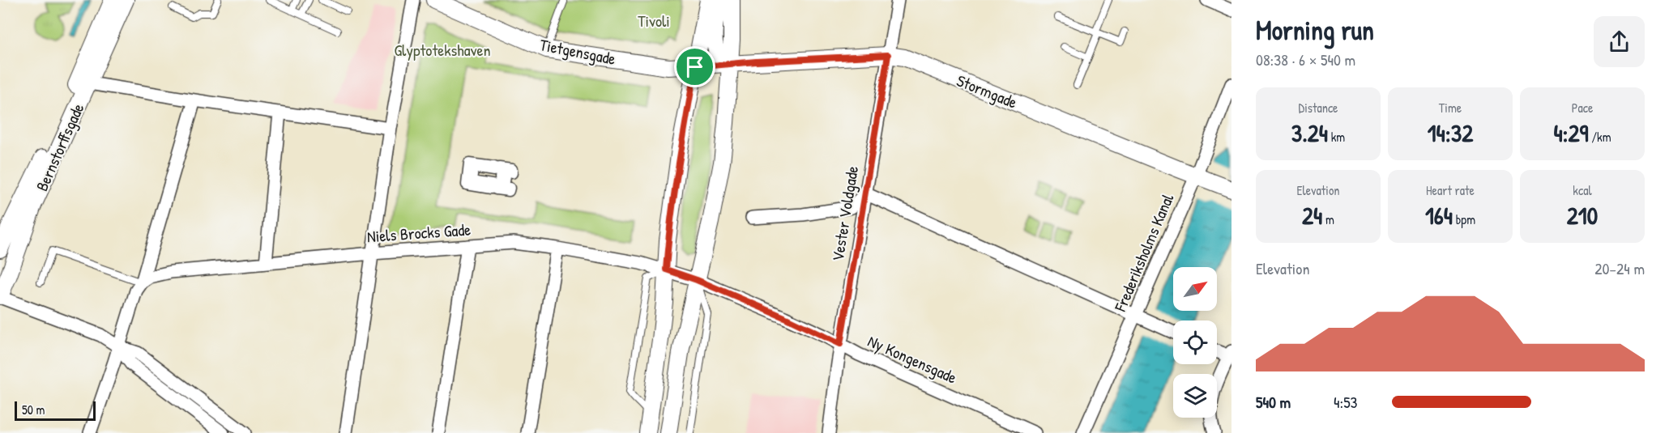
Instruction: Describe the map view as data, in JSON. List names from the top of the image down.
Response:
{
  "streets": {
    "street": [
      "Tietgensgade",
      "Stormgade",
      "Bernstorffsgade",
      "Vester Voldgade",
      "Niels Brocks Gade",
      "Frederiksholms Kanal",
      "Ny Kongensgade"
    ]
  },
  "crossings": [
    ["Tietgensgade", "Stormgade"],
    ["Stormgade", "Vester Voldgade"],
    ["Stormgade", "Frederiksholms Kanal"],
    ["Vester Voldgade", "Ny Kongensgade"],
    ["Niels Brocks Gade", "Ny Kongensgade"]
  ],
  "parks": ["Tivoli", "Glyptotekshaven"],
  "scale_bar": "50 m",
  "north": "top right",
  "page": {
    "heading": ["Morning run", "08:38 · 6 × 540 m"],
    "stats": [
      ["Distance", "3.24 km"],
      ["Time", "14:32"],
      ["Pace", "4:29 /km"],
      ["Elevation", "24 m"],
      ["Heart rate", "164 bpm"],
      ["kcal", "210"]
    ],
    "chart": ["Elevation", "20–24 m"],
    "list": [
      {
        "name": "540 m",
        "note": "4:53"
      }
    ],
    "scale": "50 m"
  }
}
